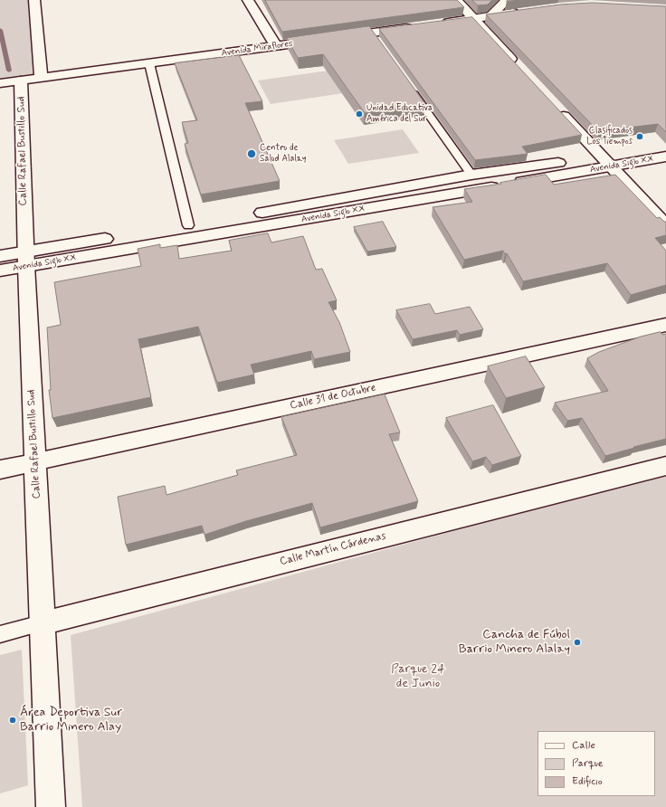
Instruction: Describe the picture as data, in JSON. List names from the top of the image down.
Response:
{
  "streets": {
    "main road": [
      "Avenida Miraflores",
      "Calle Rafael Bustillo Sud",
      "Avenida Siglo XX",
      "Calle 31 de Octubre",
      "Calle Martín Cárdenas"
    ]
  },
  "crossings": [
    ["Avenida Miraflores", "Calle Rafael Bustillo Sud"],
    ["Calle Rafael Bustillo Sud", "Avenida Siglo XX"],
    ["Calle Rafael Bustillo Sud", "Calle 31 de Octubre"],
    ["Calle Rafael Bustillo Sud", "Calle Martín Cárdenas"]
  ],
  "parks": ["Parque 24 de Junio"],
  "places": [
    "Unidad Educativa América del Sur",
    "Clasificados Los Tiempos",
    "Centro de Salud Alalay",
    "Cancha de Fúbol Barrio Minero Alalay",
    "Área Deportiva Sur Barrio Minero Alay"
  ],
  "legend": ["Calle", "Parque", "Edificio"]
}
